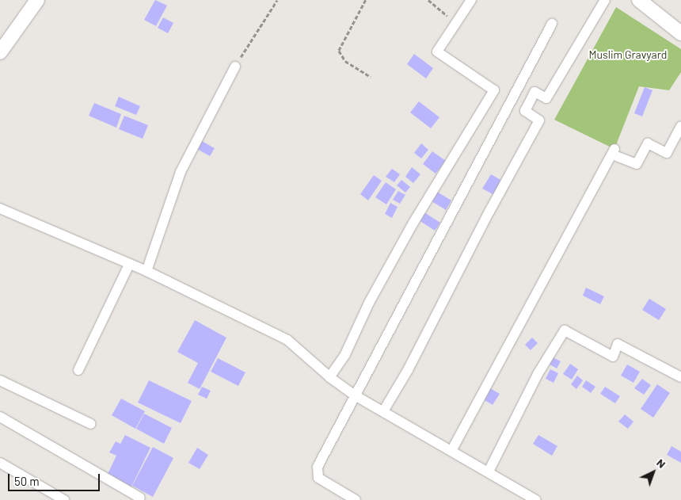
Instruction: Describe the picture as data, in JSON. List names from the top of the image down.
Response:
{
  "parks": ["Muslim Gravyard"],
  "scale_bar": "50 m",
  "north": "top right"
}
